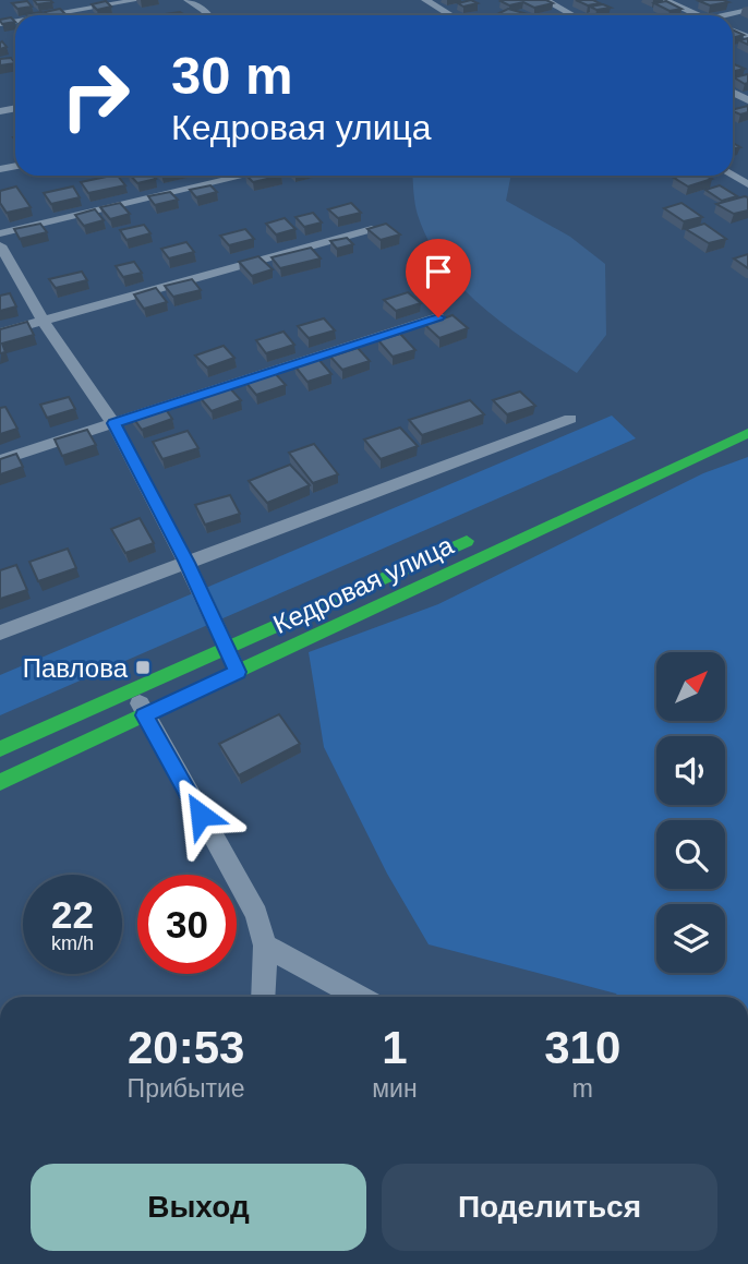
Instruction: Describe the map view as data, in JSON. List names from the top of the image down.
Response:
{
  "streets": {
    "main road": ["Кедровая улица"]
  },
  "places": {
    "transit": ["Павлова"]
  },
  "north": "top right",
  "page": {
    "turn": ["30 m", "Кедровая улица"],
    "speed": "22 km/h",
    "limit": "30",
    "eta": [
      "20:53",
      "Прибытие",
      "1",
      "мин",
      "310",
      "m"
    ],
    "buttons": ["Выход", "Поделиться"]
  }
}
